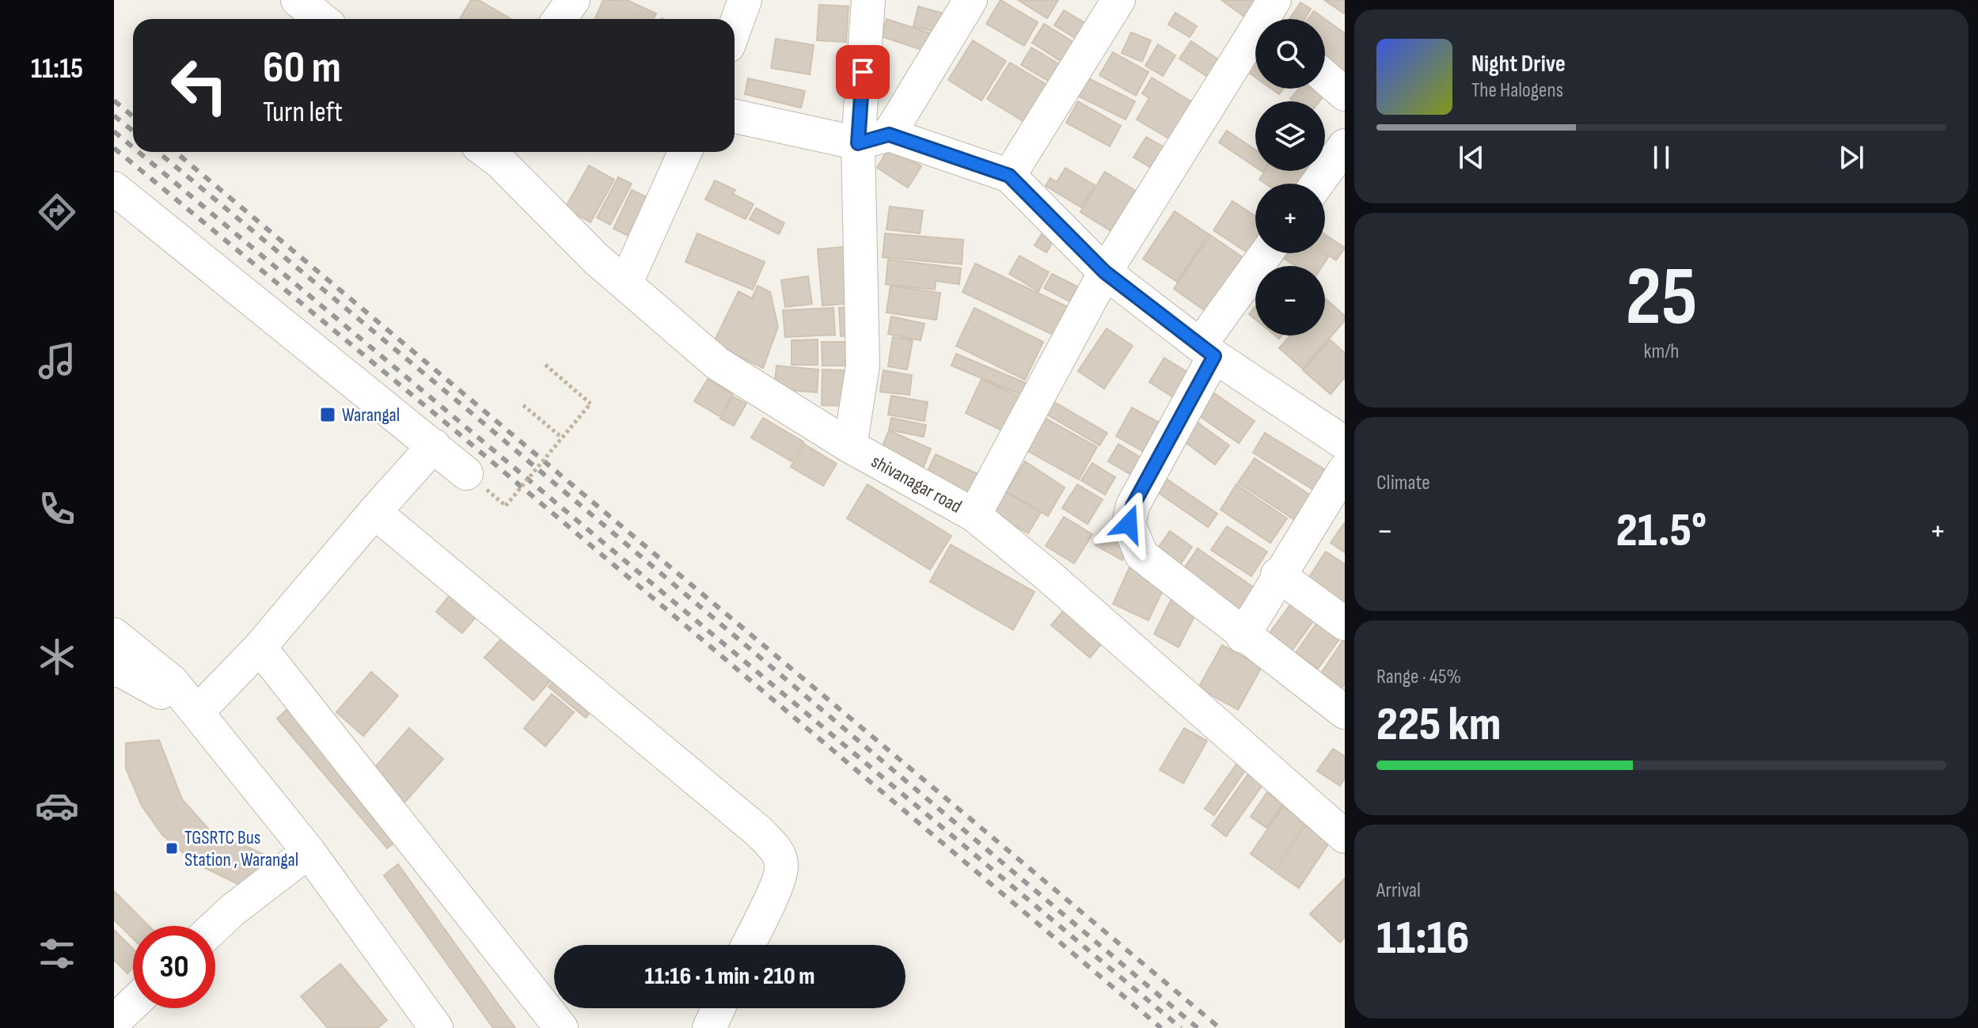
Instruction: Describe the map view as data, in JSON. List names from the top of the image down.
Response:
{
  "streets": {
    "street": ["shivanagar road"]
  },
  "places": {
    "transit": ["Warangal", "TGSRTC Bus Station , Warangal"]
  },
  "page": {
    "tabs": "11:15",
    "map_buttons": ["+", "−"],
    "turn": ["60 m", "Turn left"],
    "song": ["Night Drive", "The Halogens"],
    "tile": [
      ["25", "km/h"],
      "Climate",
      ["Range · 45%", "225 km"],
      ["Arrival", "11:16"]
    ],
    "heat": ["−", "21.5°", "+"],
    "limit": "30",
    "trip": "11:16 · 1 min · 210 m"
  }
}
